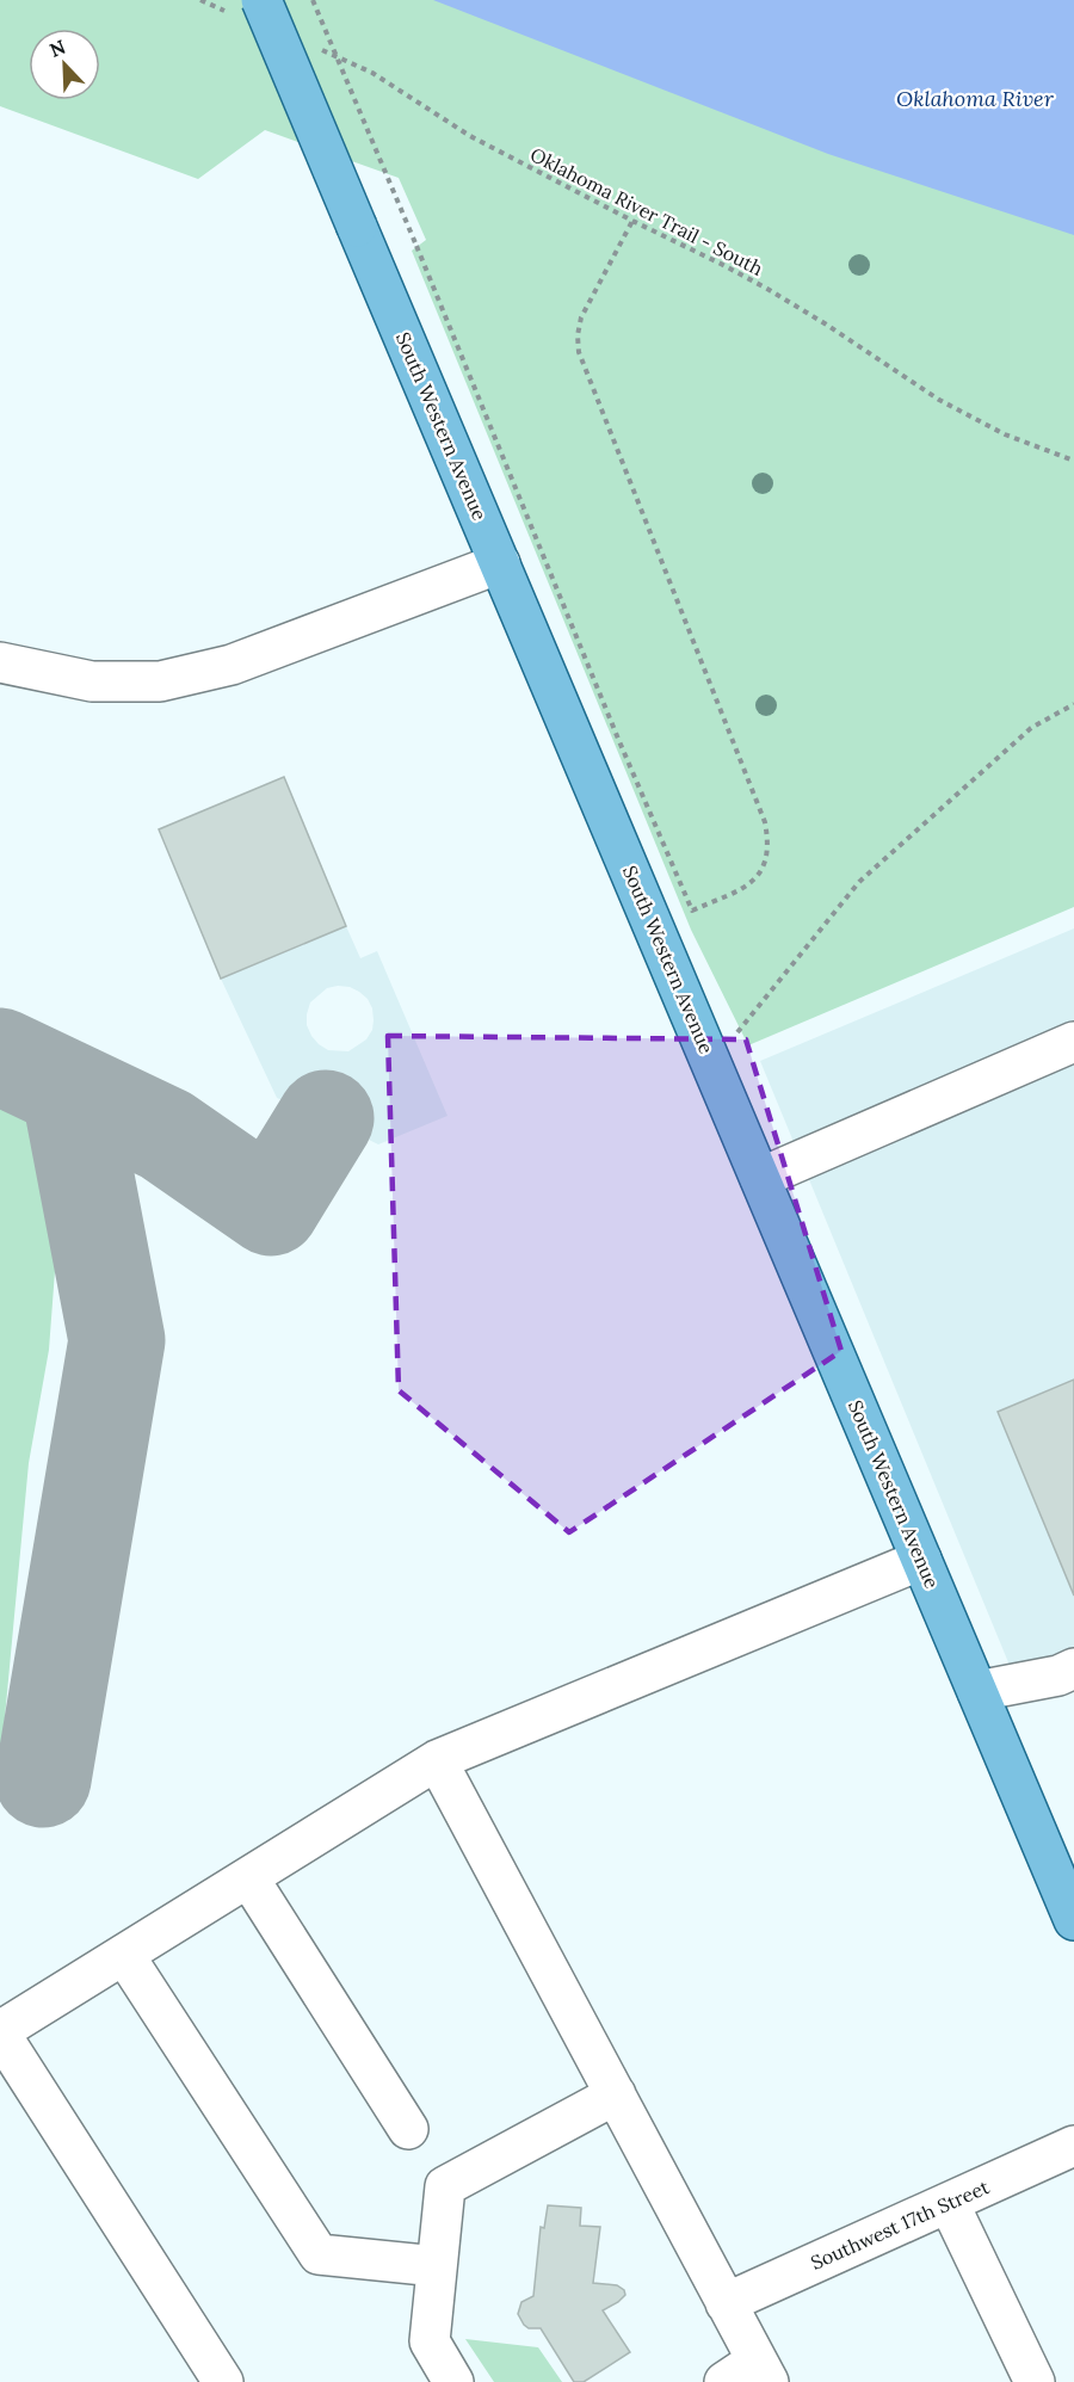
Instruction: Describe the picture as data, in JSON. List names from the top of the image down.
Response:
{
  "streets": {
    "main road": ["South Western Avenue"],
    "street": ["Southwest 17th Street"],
    "path": ["Oklahoma River Trail - South"]
  },
  "water": ["Oklahoma River"],
  "north": "top left"
}
